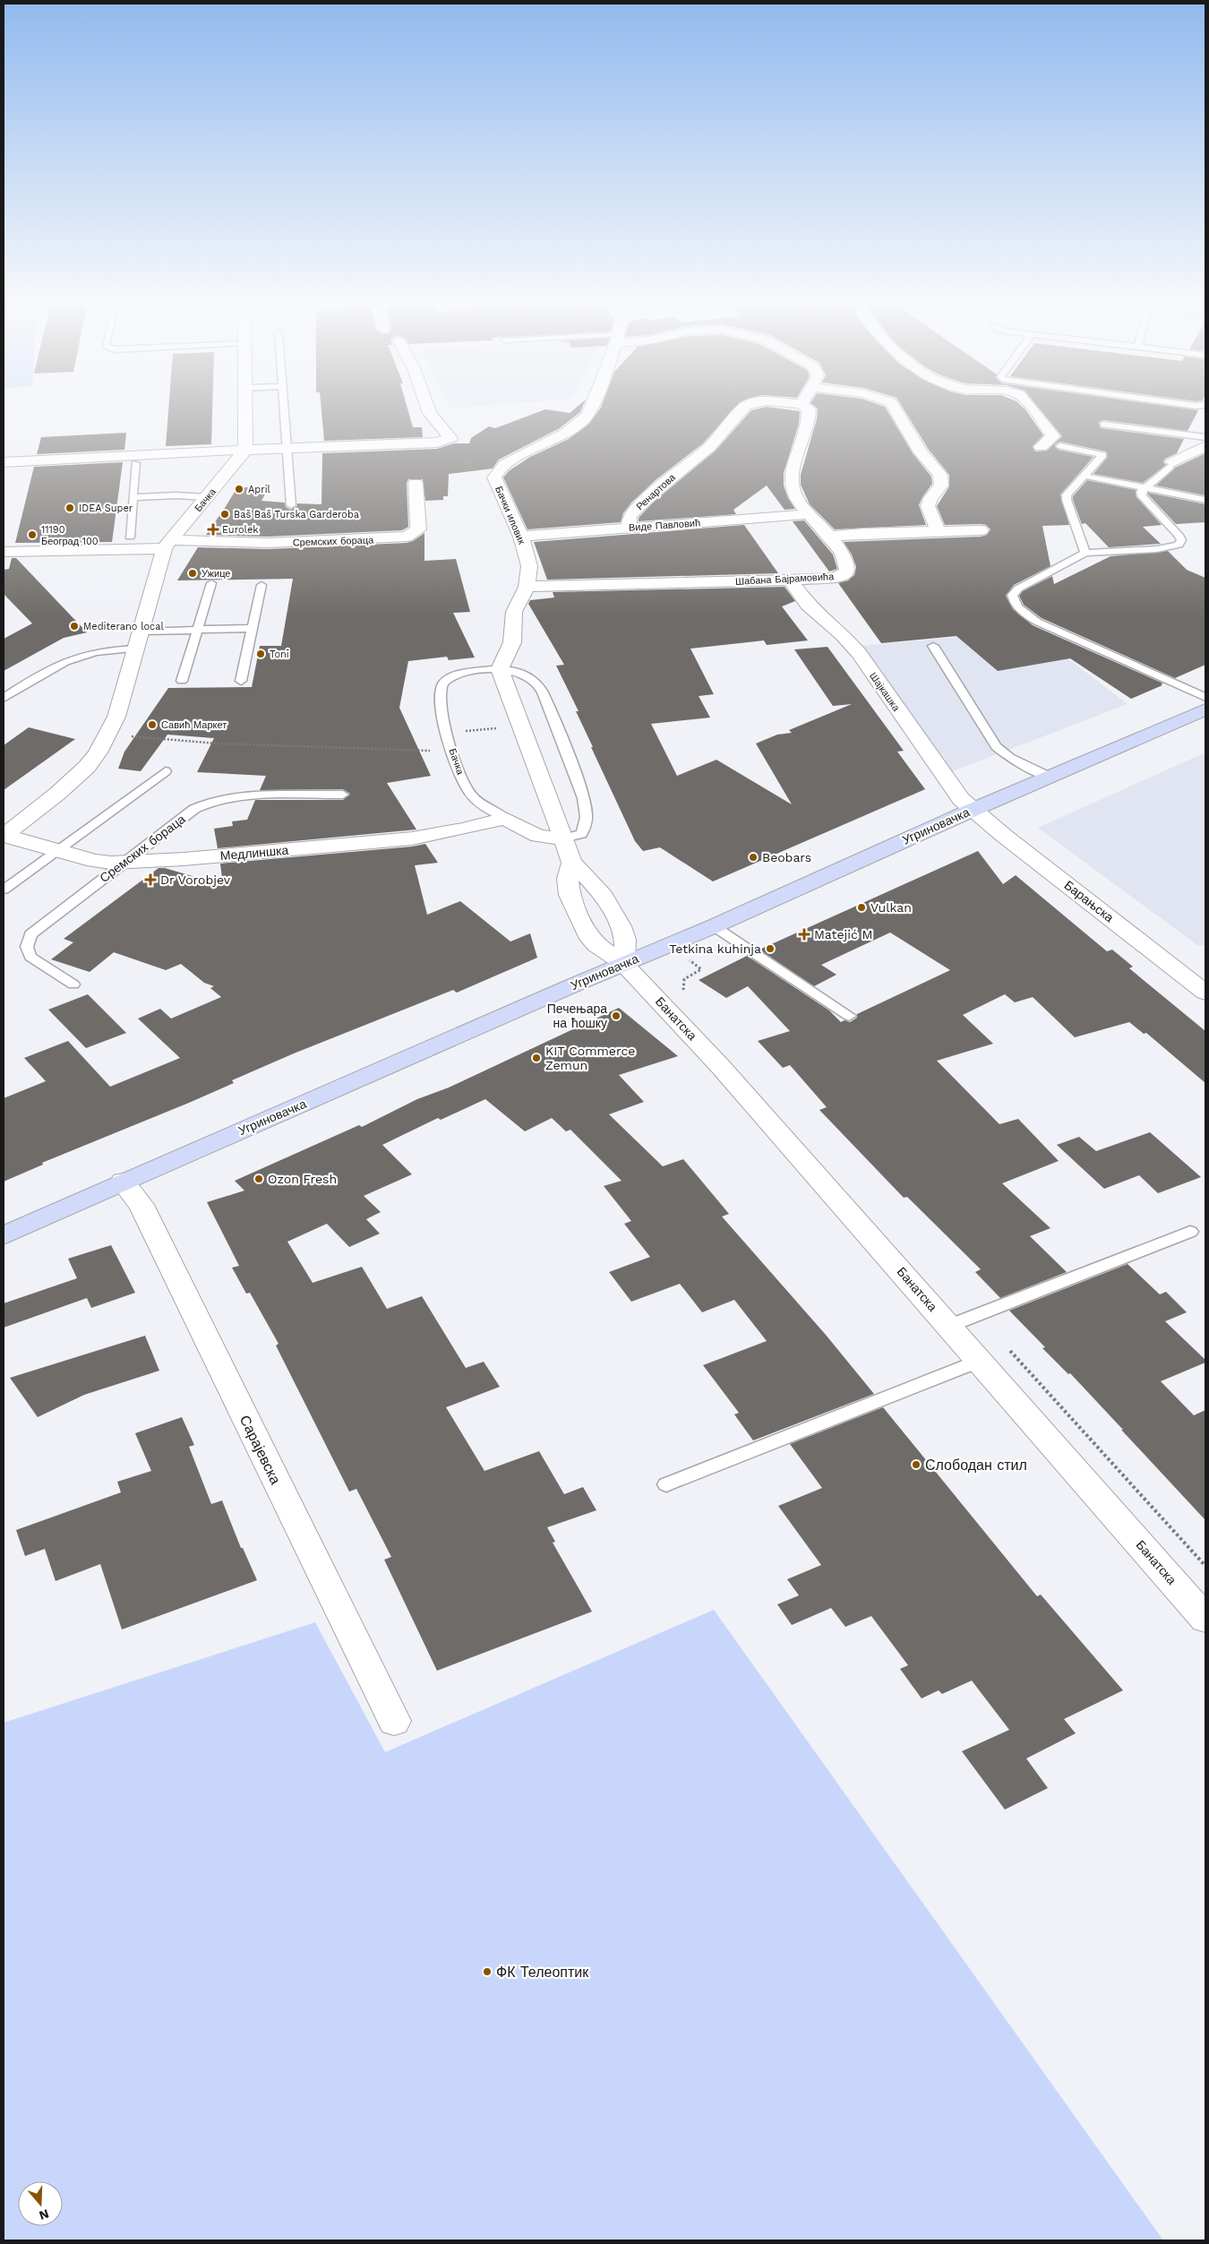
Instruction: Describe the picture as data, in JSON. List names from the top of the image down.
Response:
{
  "streets": {
    "main road": ["Угриновачка"],
    "street": [
      "Ренартова",
      "Бачка",
      "Бачки иловик",
      "Виде Павловић",
      "Сремских бораца",
      "Шабана Бајрамовића",
      "Шајкашка",
      "Медлиншка",
      "Барањска",
      "Банатска",
      "Сарајевска"
    ]
  },
  "crossings": [
    ["Ренартова", "Виде Павловић"],
    ["Бачка", "Бачки иловик"],
    ["Бачка", "Сремских бораца"],
    ["Бачка", "Медлиншка"],
    ["Бачки иловик", "Виде Павловић"],
    ["Бачки иловик", "Шабана Бајрамовића"],
    ["Сремских бораца", "Медлиншка"],
    ["Шабана Бајрамовића", "Шајкашка"],
    ["Шајкашка", "Угриновачка"],
    ["Шајкашка", "Барањска"],
    ["Угриновачка", "Барањска"],
    ["Угриновачка", "Банатска"],
    ["Угриновачка", "Сарајевска"]
  ],
  "places": {
    "other": [
      "April",
      "IDEA Super",
      "Baš Baš Turska Garderoba",
      "11190 Београд 100",
      "Ужице",
      "Mediterano local",
      "Toni",
      "Савић Маркет",
      "Beobars",
      "Vulkan",
      "Tetkina kuhinja",
      "Печењара на ћошку",
      "KIT Commerce Zemun",
      "Ozon Fresh",
      "Слободан стил",
      "ФК Телеоптик"
    ],
    "health": ["Eurolek", "Dr Vorobjev", "Matejić M"]
  },
  "north": "bottom"
}
